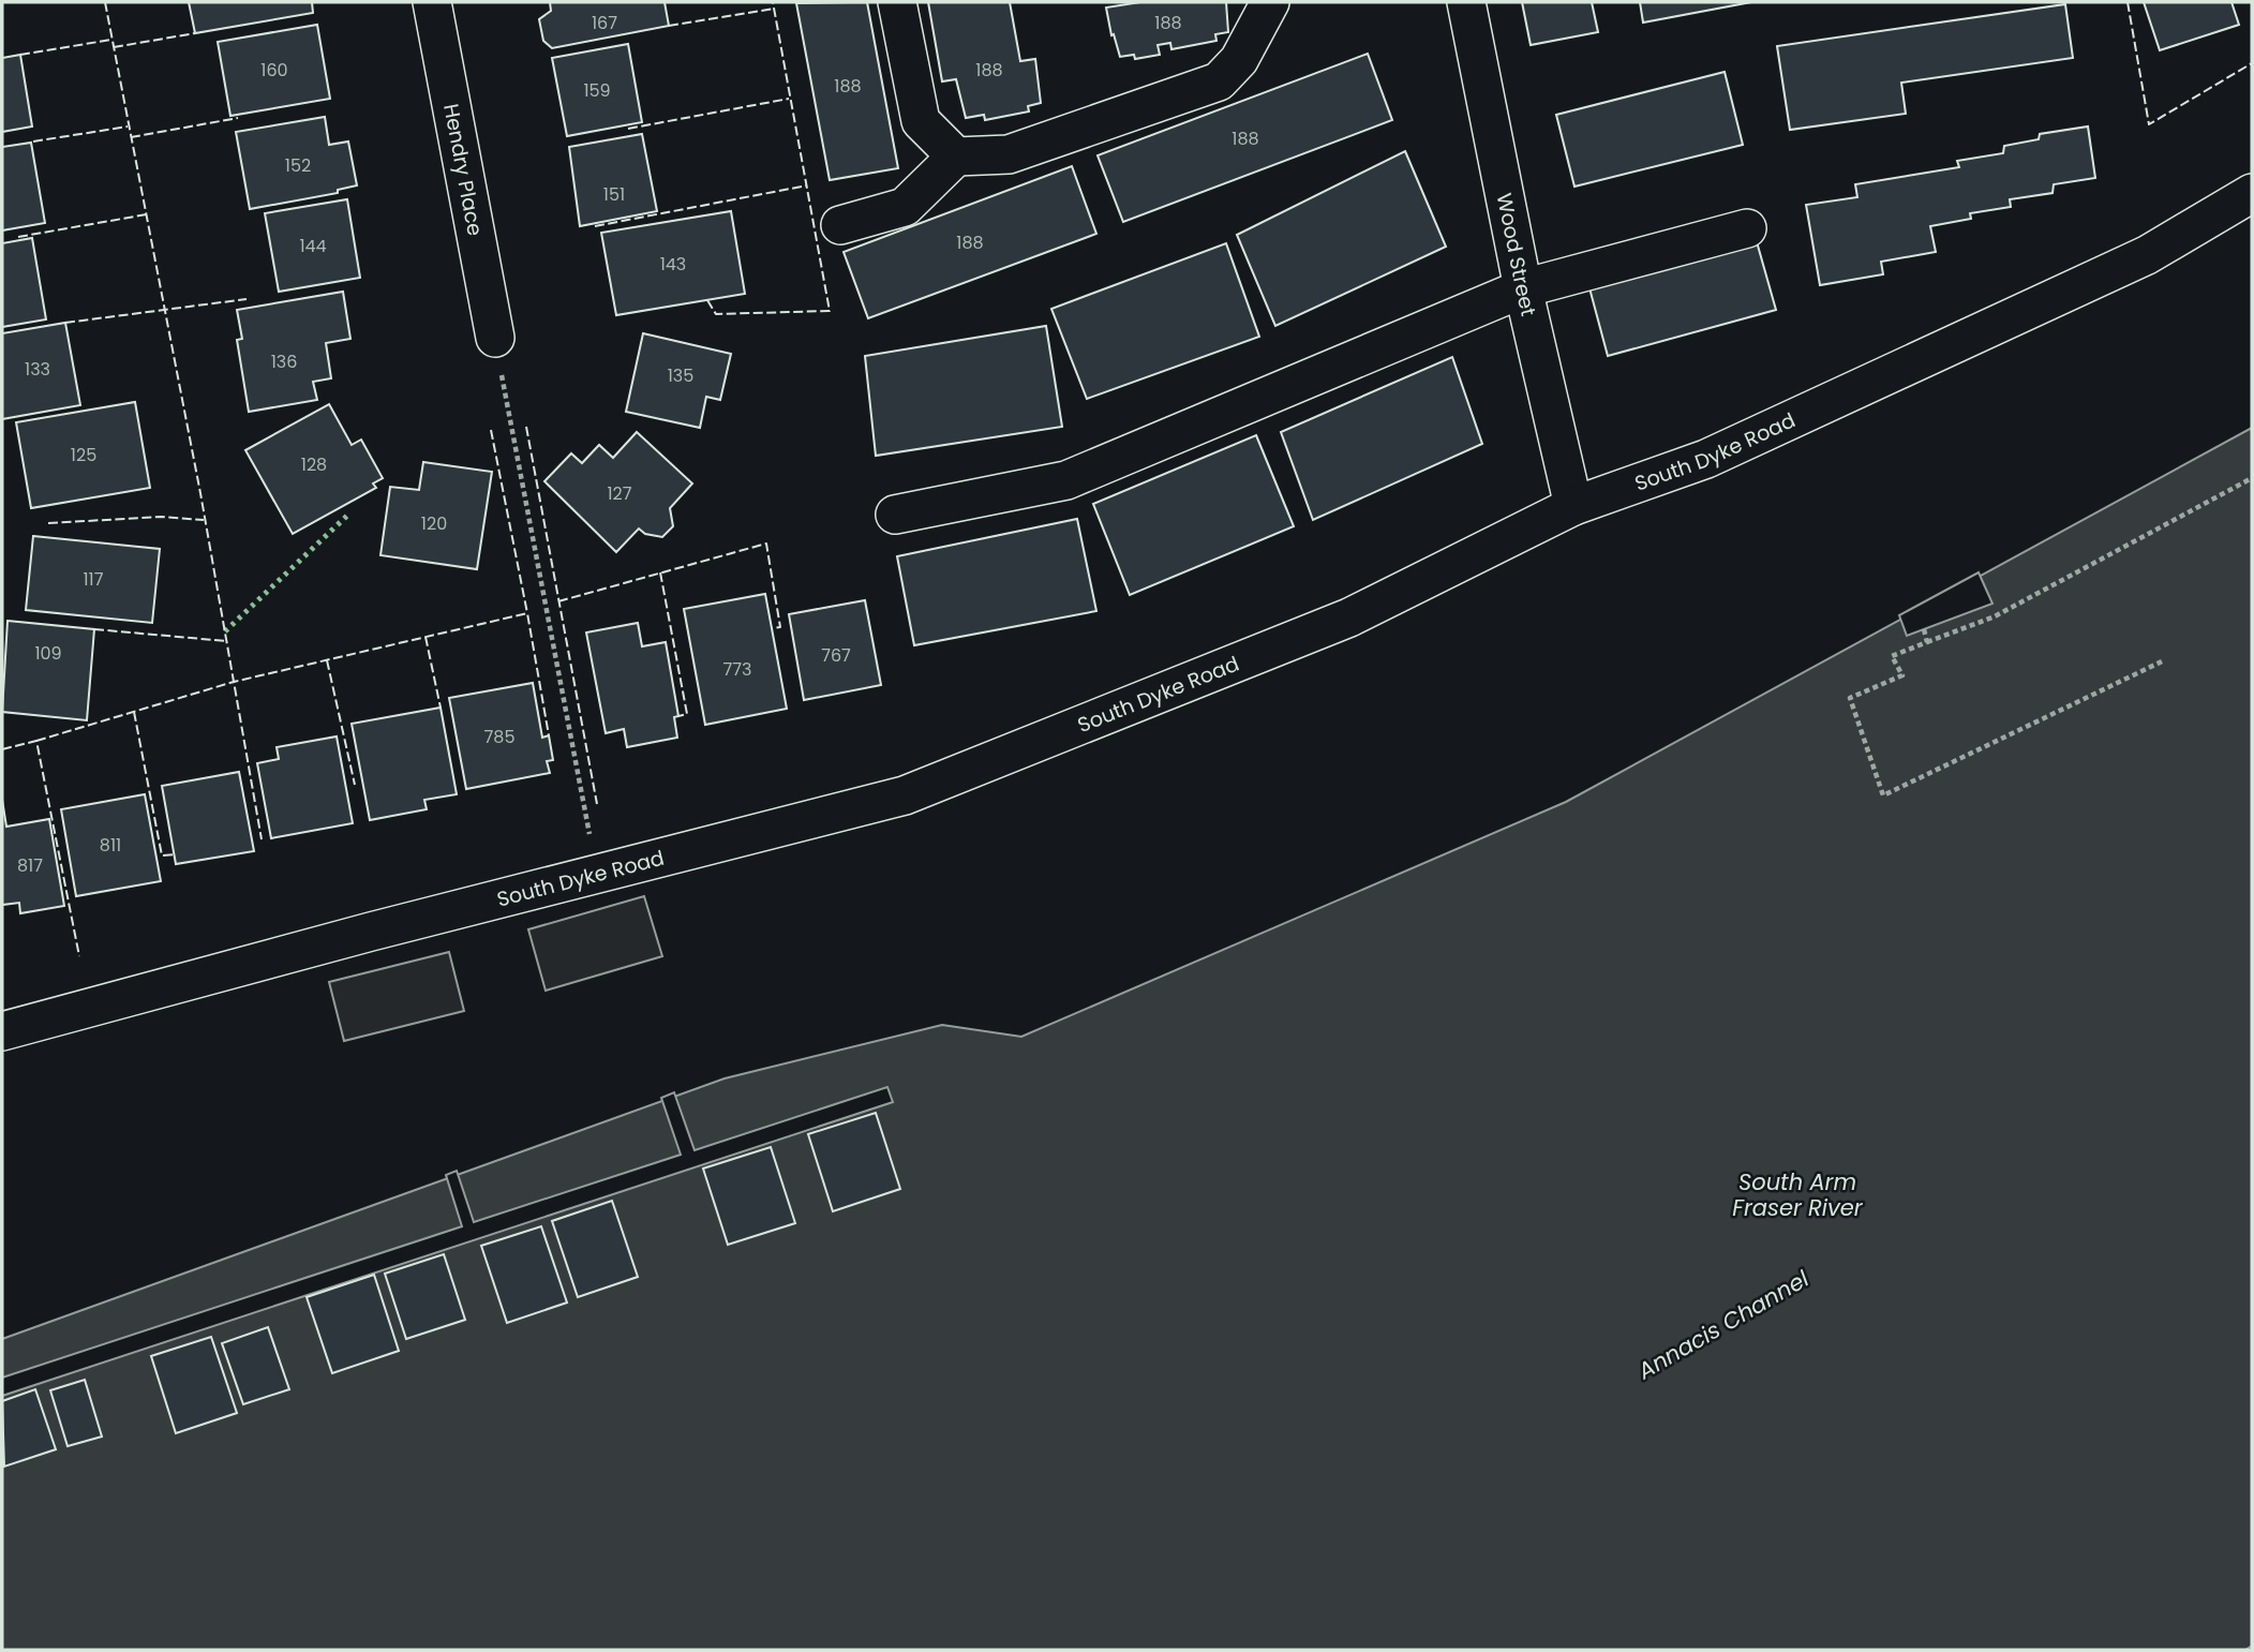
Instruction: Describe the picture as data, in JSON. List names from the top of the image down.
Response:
{
  "streets": {
    "street": ["Hendry Place", "Wood Street", "South Dyke Road"]
  },
  "crossings": [
    ["Wood Street", "South Dyke Road"]
  ],
  "water": ["South Arm Fraser River", "Annacis Channel"],
  "house_numbers": [
    "167",
    "188",
    "160",
    "188",
    "188",
    "159",
    "188",
    "152",
    "151",
    "188",
    "144",
    "143",
    "136",
    "133",
    "135",
    "125",
    "128",
    "127",
    "120",
    "117",
    "109",
    "767",
    "773",
    "785",
    "811",
    "817"
  ]
}
